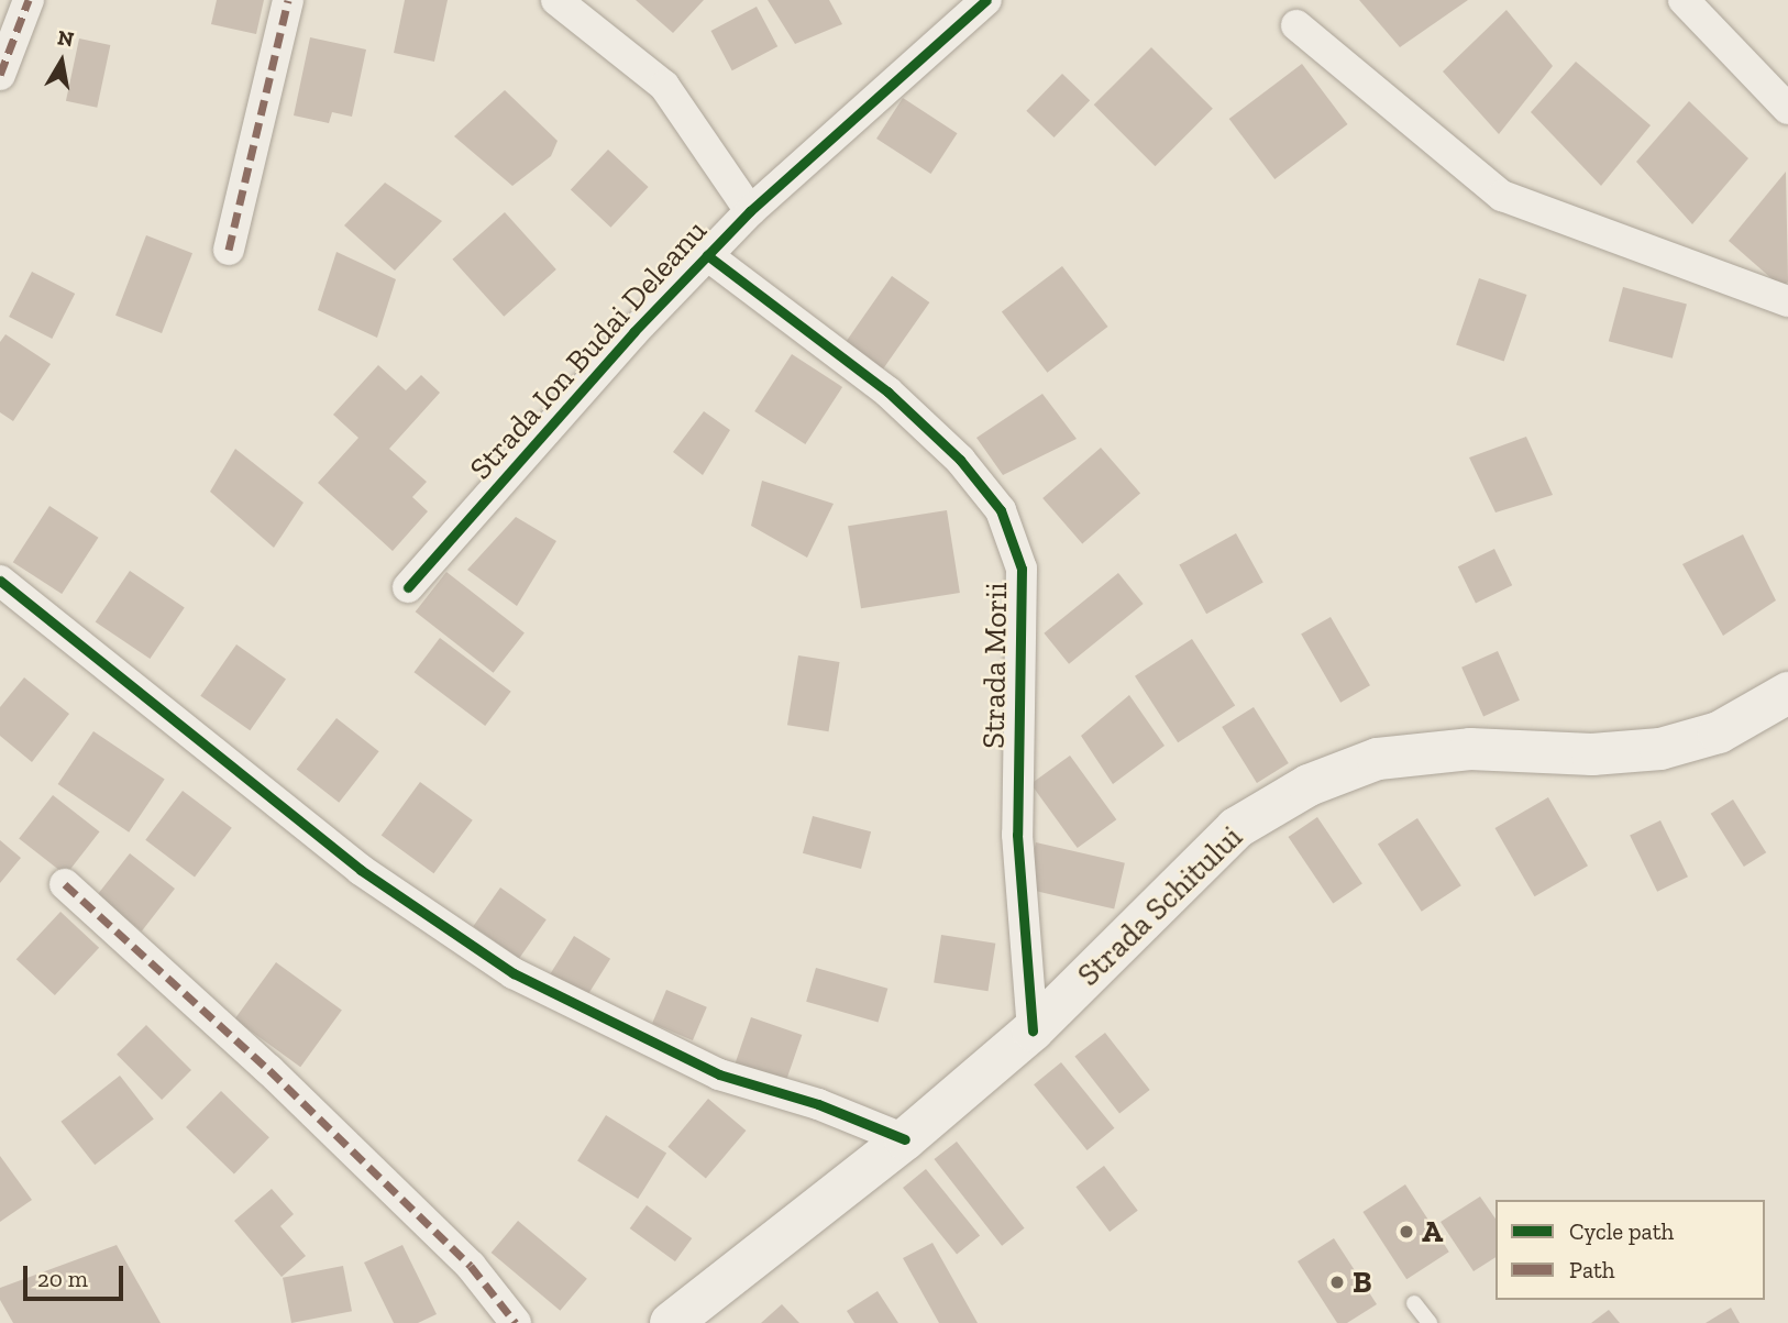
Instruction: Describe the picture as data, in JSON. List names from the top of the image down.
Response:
{
  "streets": {
    "main road": ["Strada Schitului"],
    "street": ["Strada Ion Budai Deleanu", "Strada Morii"]
  },
  "crossings": [
    ["Strada Ion Budai Deleanu", "Strada Morii"],
    ["Strada Morii", "Strada Schitului"]
  ],
  "places": ["A", "B"],
  "legend": ["Cycle path", "Path"],
  "scale_bar": "20 m",
  "north": "top"
}
